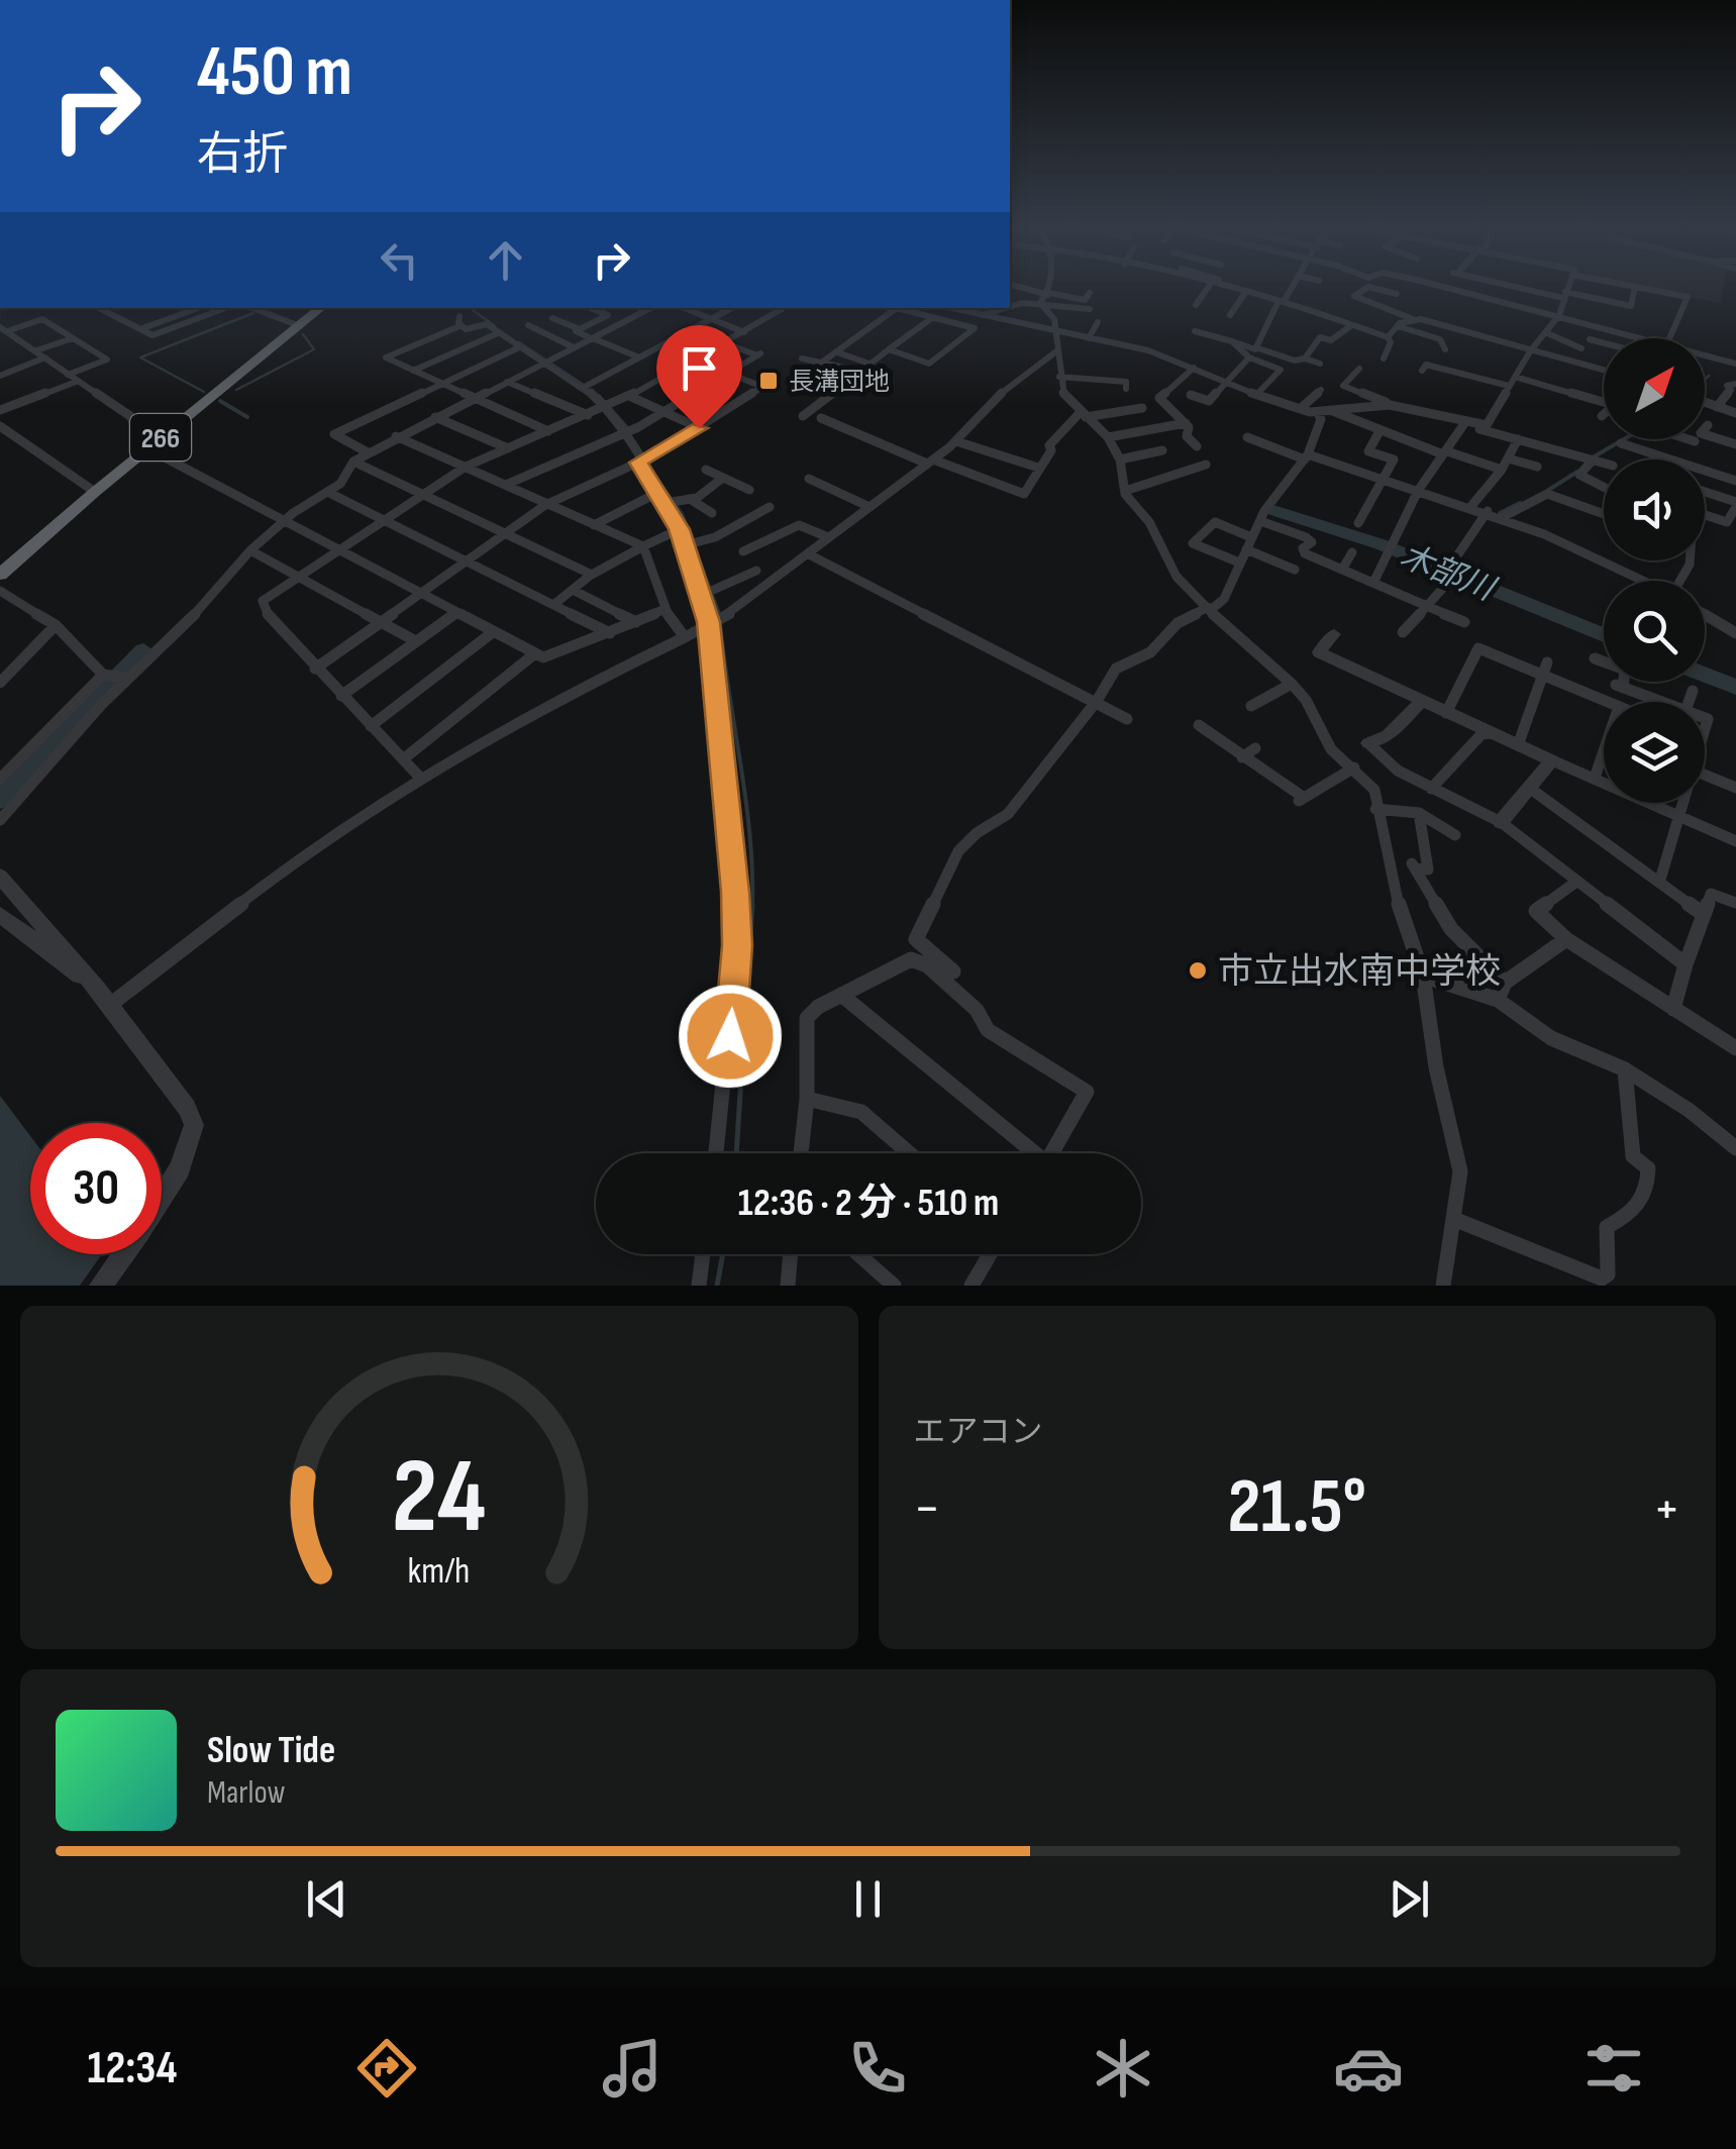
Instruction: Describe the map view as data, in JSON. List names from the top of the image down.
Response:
{
  "streets": {
    "highway": ["266"]
  },
  "water": ["木部川"],
  "places": {
    "transit": ["長溝団地"],
    "other": ["市立出水南中学校"]
  },
  "north": "top right",
  "page": {
    "turn": ["450 m", "右折"],
    "limit": "30",
    "trip": "12:36 · 2 分 · 510 m",
    "tile": "エアコン",
    "heat": ["−", "21.5°", "+"],
    "song": ["Slow Tide", "Marlow"],
    "tabs": "12:34",
    "gauge": ["24", "km/h"]
  }
}
